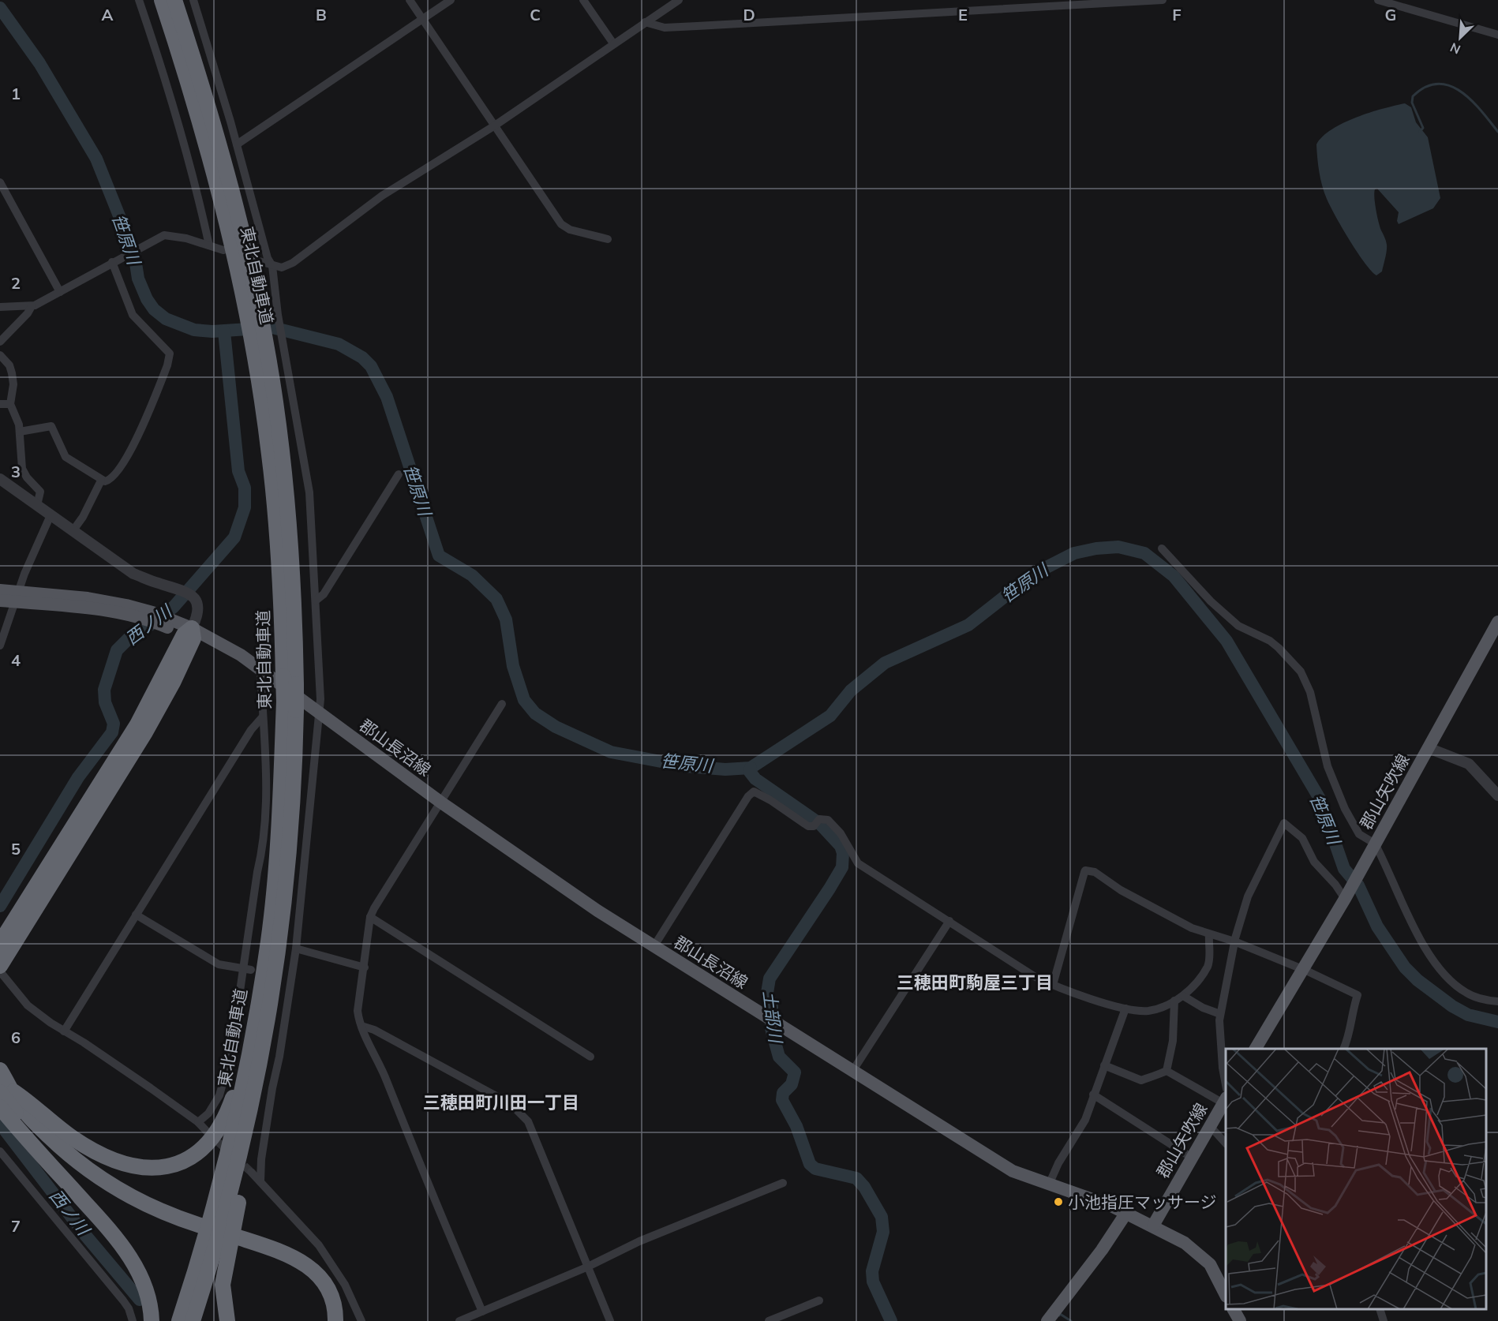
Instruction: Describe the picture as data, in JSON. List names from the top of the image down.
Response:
{
  "streets": {
    "highway": ["東北自動車道"],
    "main road": ["郡山長沼線", "郡山矢吹線"]
  },
  "crossings": [
    ["郡山長沼線", "郡山矢吹線"]
  ],
  "districts": ["三穂田町駒屋三丁目", "三穂田町川田一丁目"],
  "water": ["笹原川", "西ノ川", "土部川"],
  "places": ["小池指圧マッサージ"],
  "north": "bottom left",
  "grid": {
    "columns": [
      "A",
      "B",
      "C",
      "D",
      "E",
      "F",
      "G"
    ],
    "rows": [
      "1",
      "2",
      "3",
      "4",
      "5",
      "6",
      "7"
    ]
  }
}
